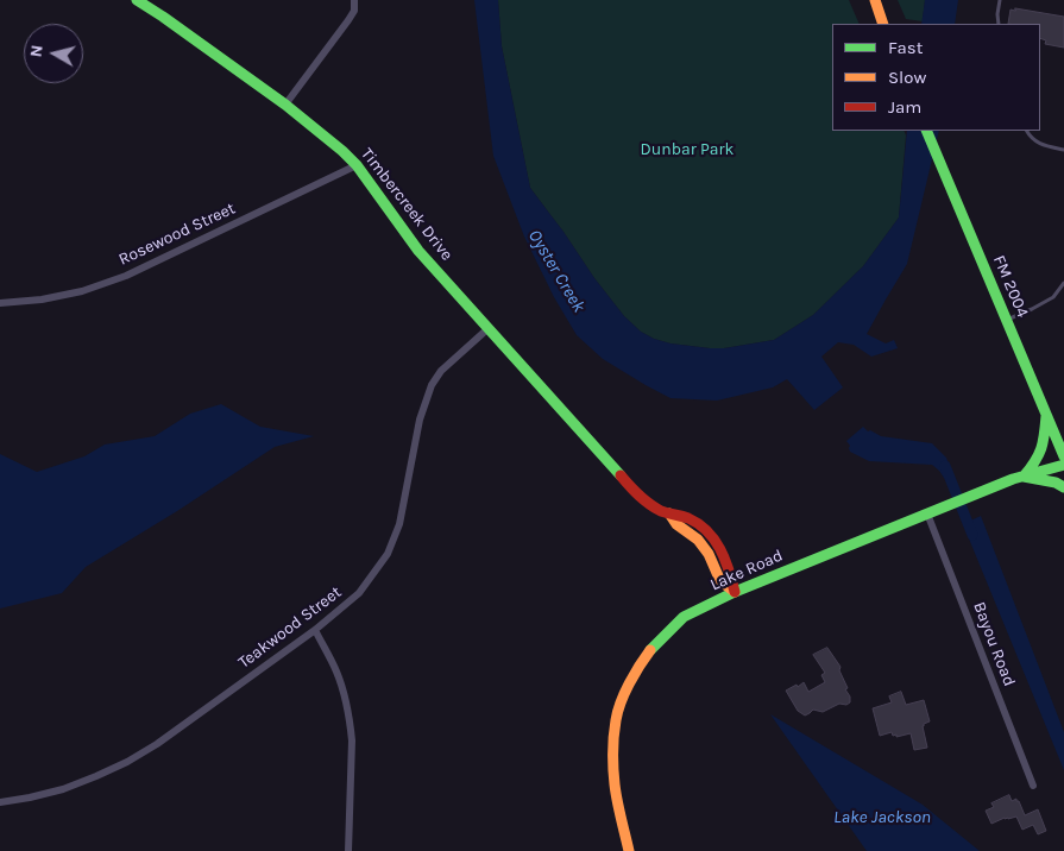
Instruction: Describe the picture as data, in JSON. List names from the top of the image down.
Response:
{
  "streets": {
    "street": [
      "Timbercreek Drive",
      "Rosewood Street",
      "FM 2004",
      "Lake Road",
      "Teakwood Street",
      "Bayou Road"
    ]
  },
  "crossings": [
    ["Timbercreek Drive", "Rosewood Street"],
    ["Timbercreek Drive", "Lake Road"],
    ["Timbercreek Drive", "Teakwood Street"],
    ["Lake Road", "Bayou Road"]
  ],
  "water": ["Oyster Creek", "Lake Jackson"],
  "parks": ["Dunbar Park"],
  "legend": ["Fast", "Slow", "Jam"],
  "north": "left"
}
